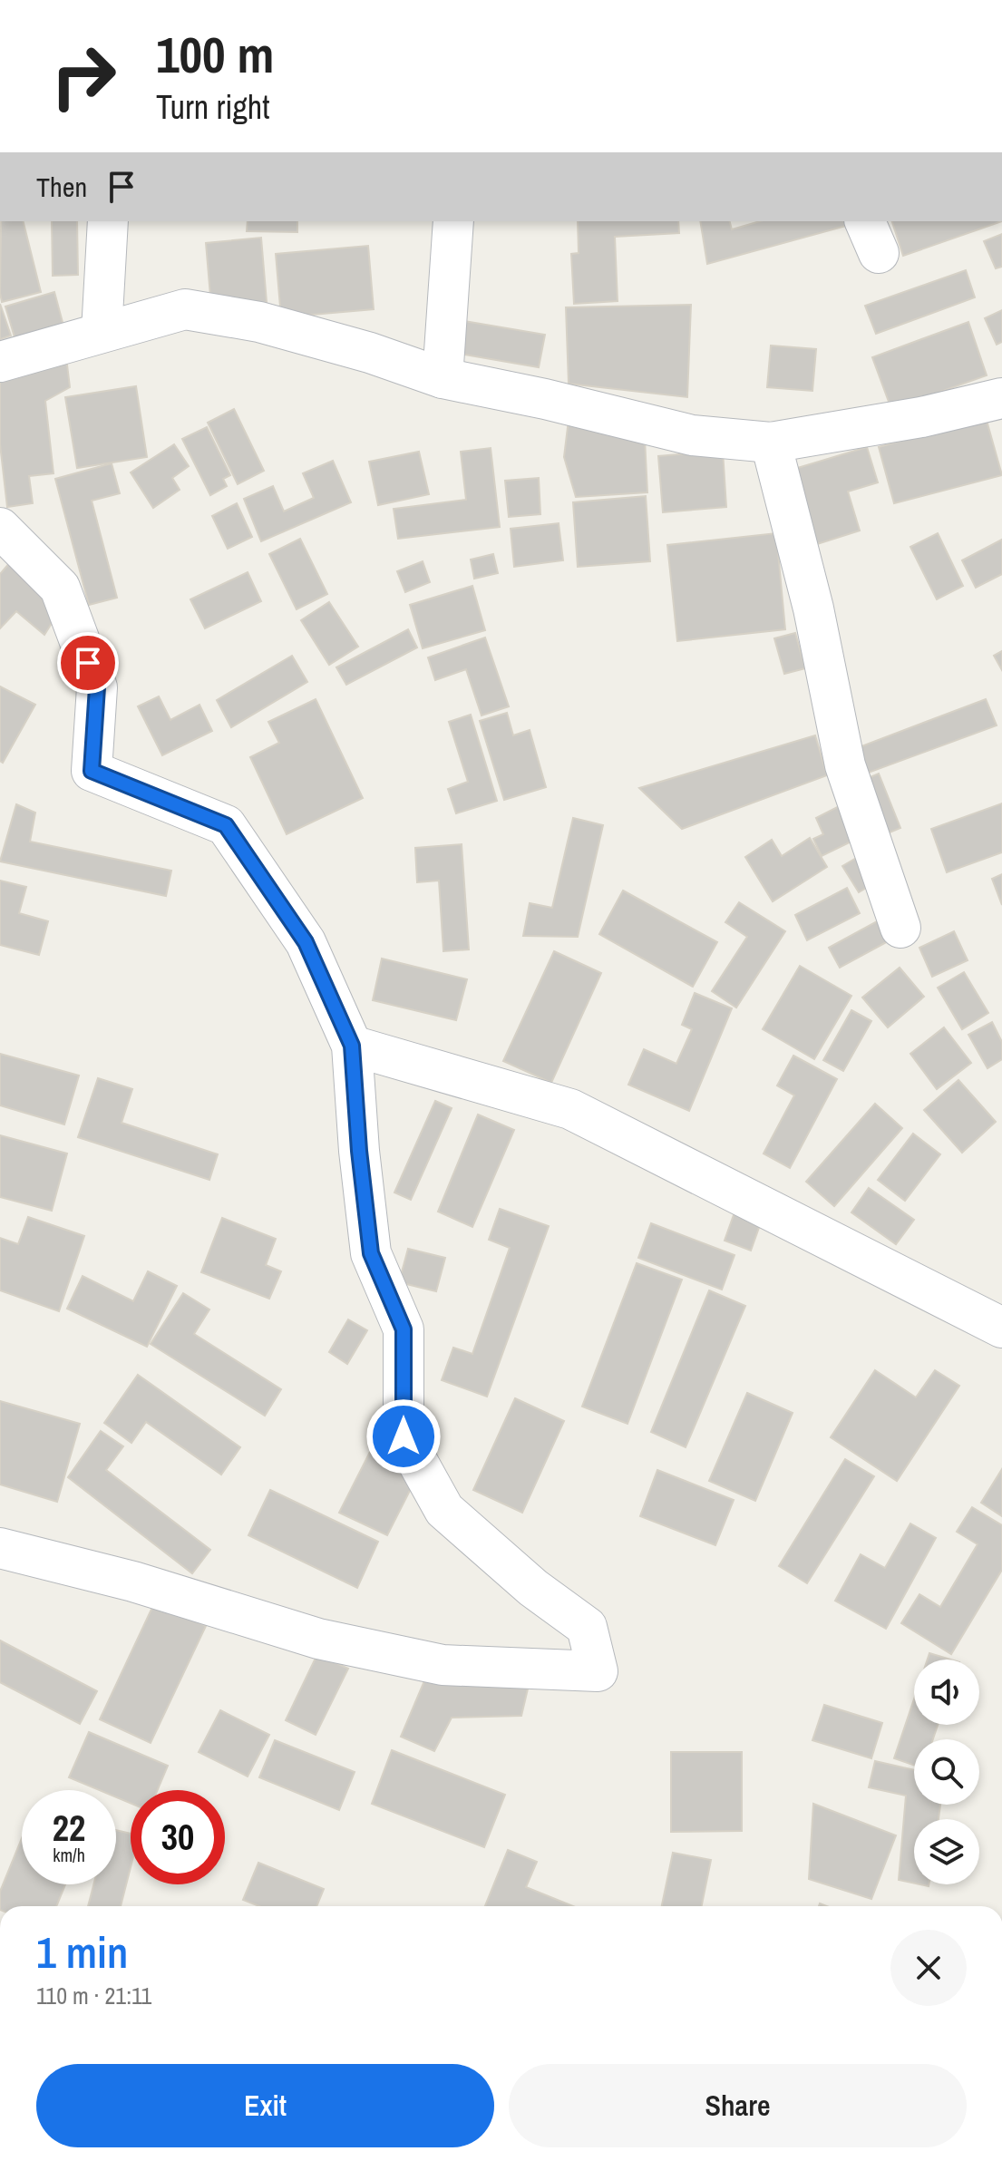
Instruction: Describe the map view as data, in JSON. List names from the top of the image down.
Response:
{
  "page": {
    "turn": ["100 m", "Turn right"],
    "then": "Then",
    "speed": "22 km/h",
    "limit": "30",
    "heading": ["1 min", "110 m · 21:11"],
    "buttons": ["Exit", "Share"]
  }
}
